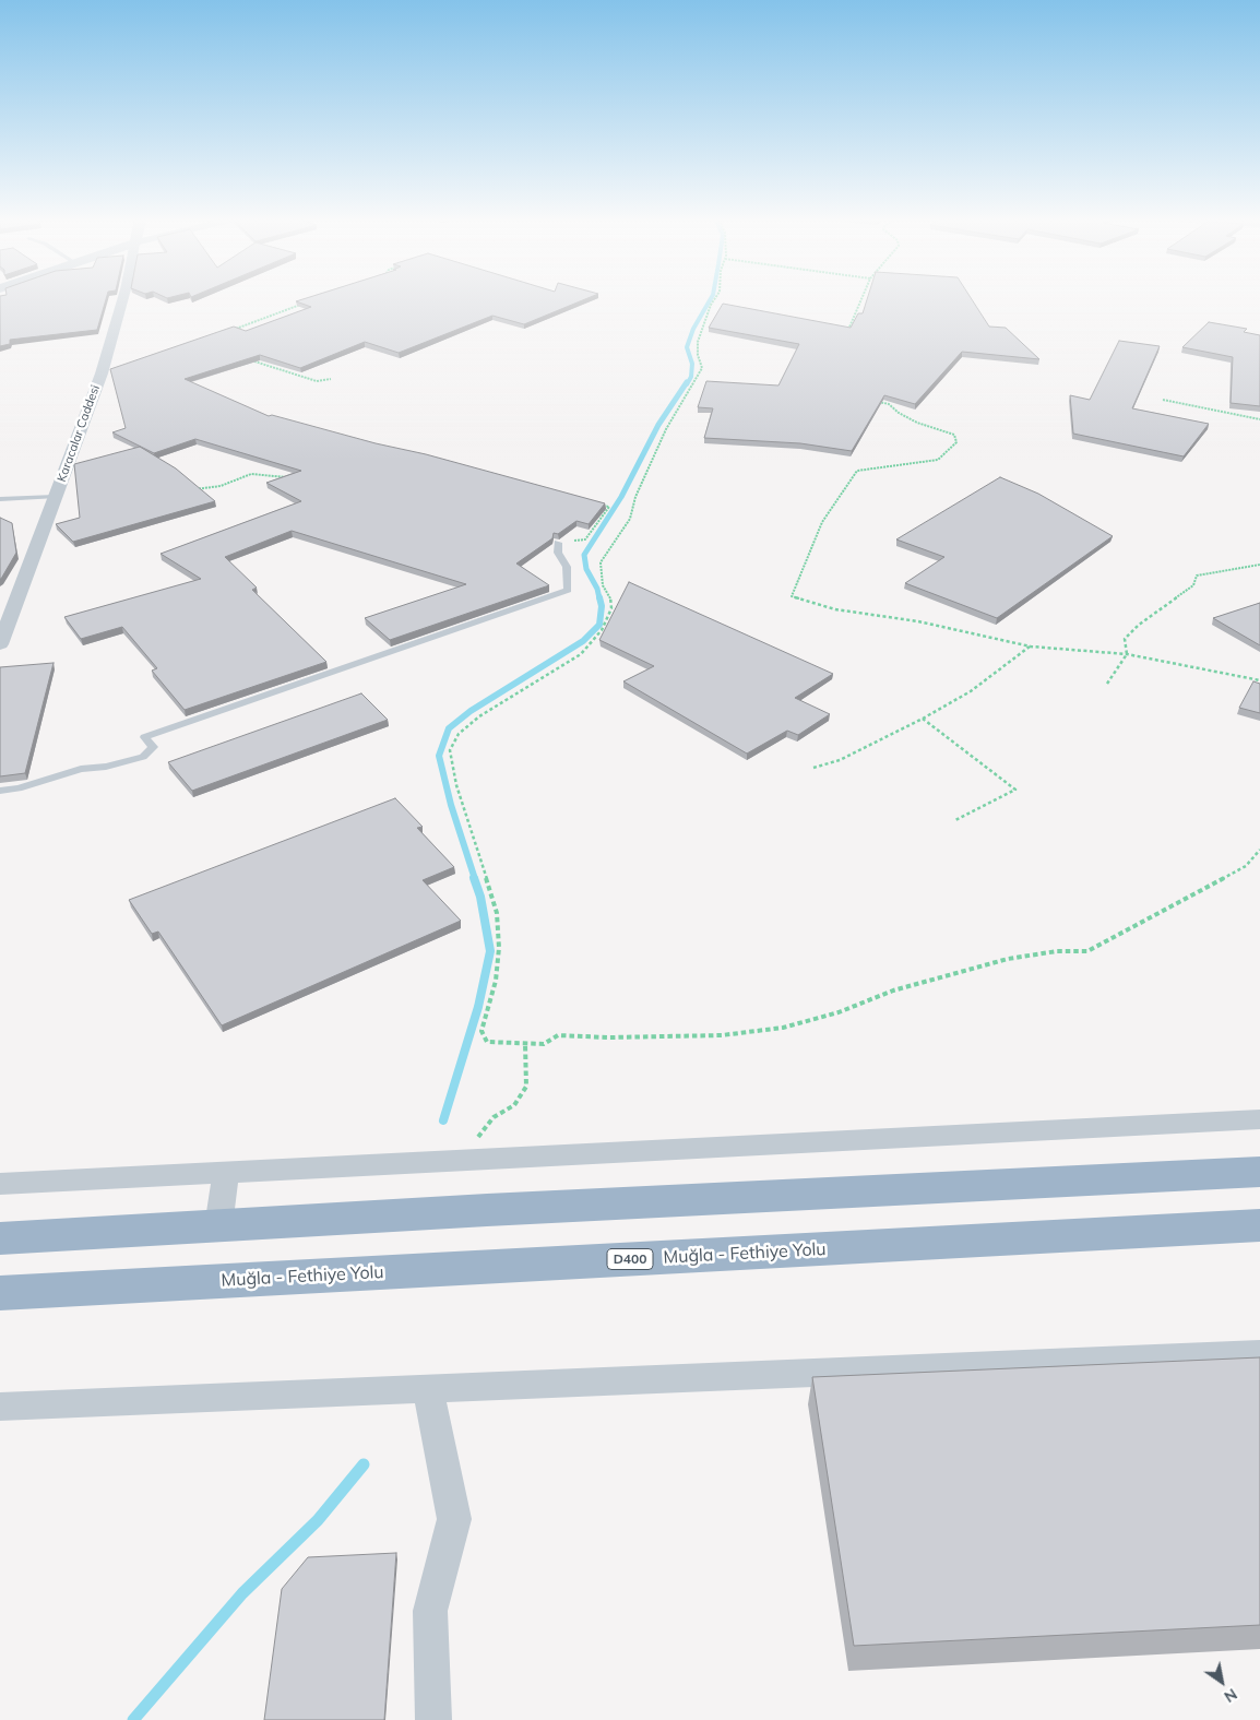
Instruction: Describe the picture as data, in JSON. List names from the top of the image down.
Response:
{
  "streets": {
    "highway": ["Muğla - Fethiye Yolu", "D400"],
    "street": ["Karacalar Caddesi"]
  },
  "north": "bottom right"
}
